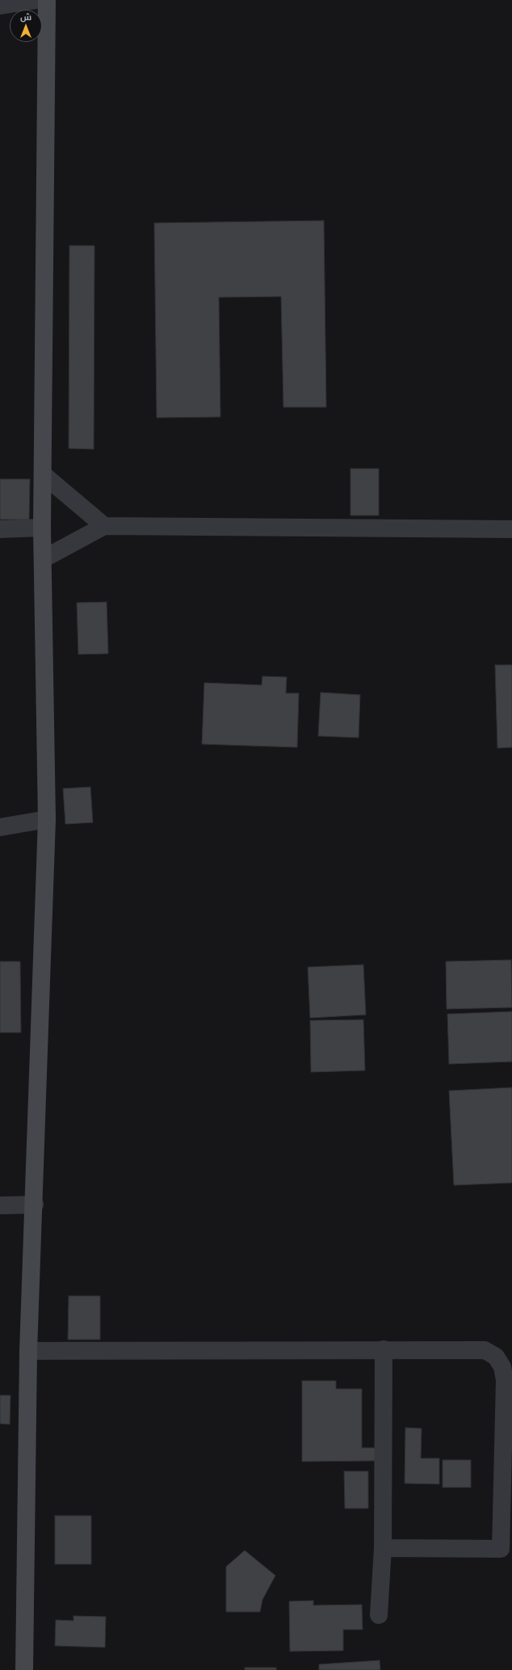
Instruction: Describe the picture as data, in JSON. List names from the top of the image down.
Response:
{
  "north": "top"
}
